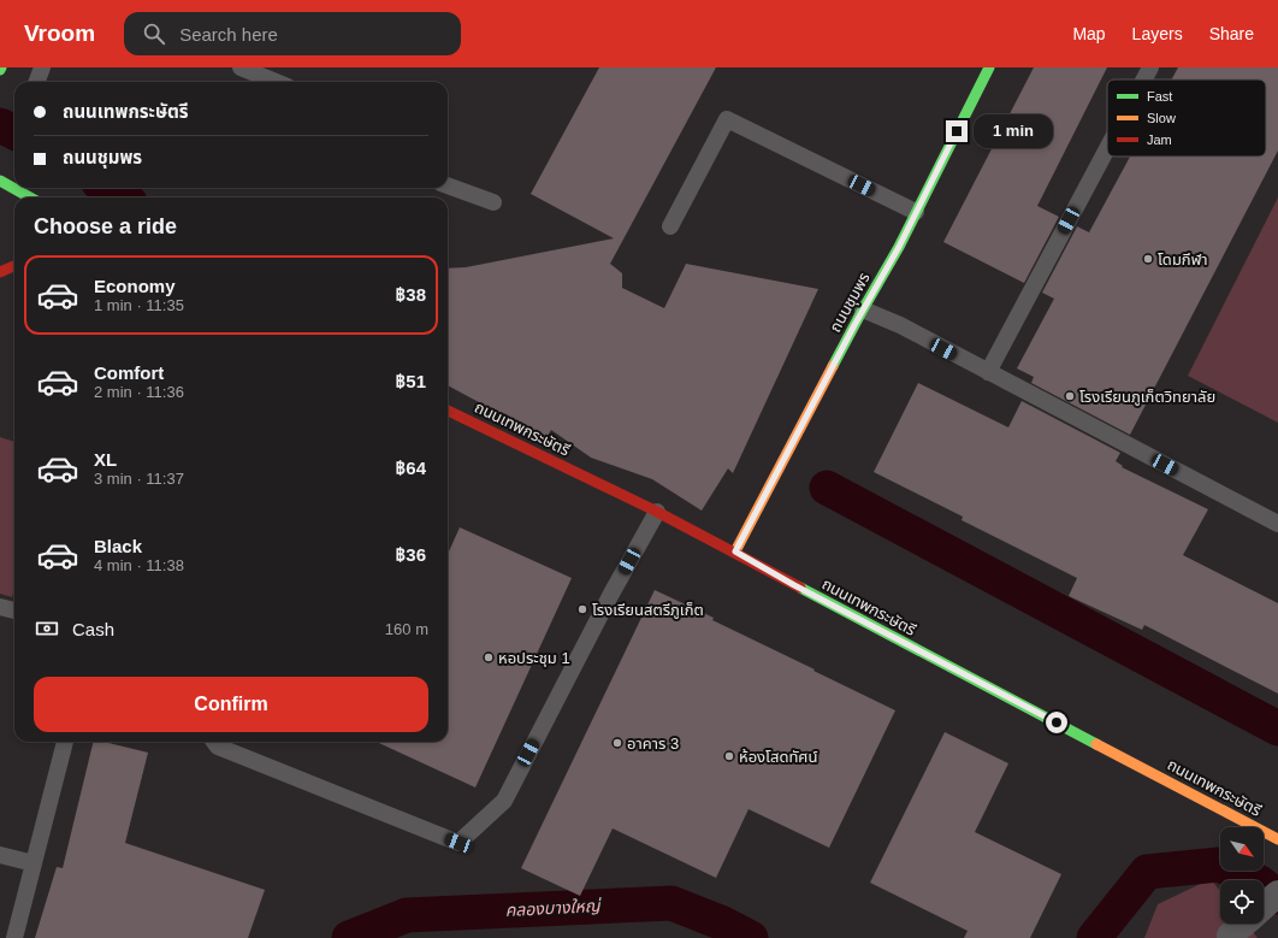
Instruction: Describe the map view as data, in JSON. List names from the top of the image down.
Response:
{
  "streets": {
    "main road": ["ถนนชุมพร", "ถนนเทพกระษัตรี"]
  },
  "crossings": [
    ["ถนนชุมพร", "ถนนเทพกระษัตรี"]
  ],
  "water": ["คลองบางใหญ่"],
  "places": [
    "โดมกีฬา",
    "โรงเรียนภูเก็ตวิทยาลัย",
    "โรงเรียนสตรีภูเก็ต",
    "หอประชุม 1",
    "อาคาร 3",
    "ห้องโสดทัศน์"
  ],
  "legend": ["Fast", "Slow", "Jam"],
  "north": "bottom right",
  "page": {
    "header": "Vroom",
    "search": "Search here",
    "nav": ["Map", "Layers", "Share"],
    "banner": ["ถนนเทพกระษัตรี", "ถนนชุมพร"],
    "bubble": "1 min",
    "heading": "Choose a ride",
    "list": [
      {
        "name": "Economy",
        "note": "1 min · 11:35",
        "value": "฿38"
      },
      {
        "name": "Comfort",
        "note": "2 min · 11:36",
        "value": "฿51"
      },
      {
        "name": "XL",
        "note": "3 min · 11:37",
        "value": "฿64"
      },
      {
        "name": "Black",
        "note": "4 min · 11:38",
        "value": "฿36"
      }
    ],
    "pay": ["Cash", "160 m"],
    "buttons": "Confirm"
  }
}
